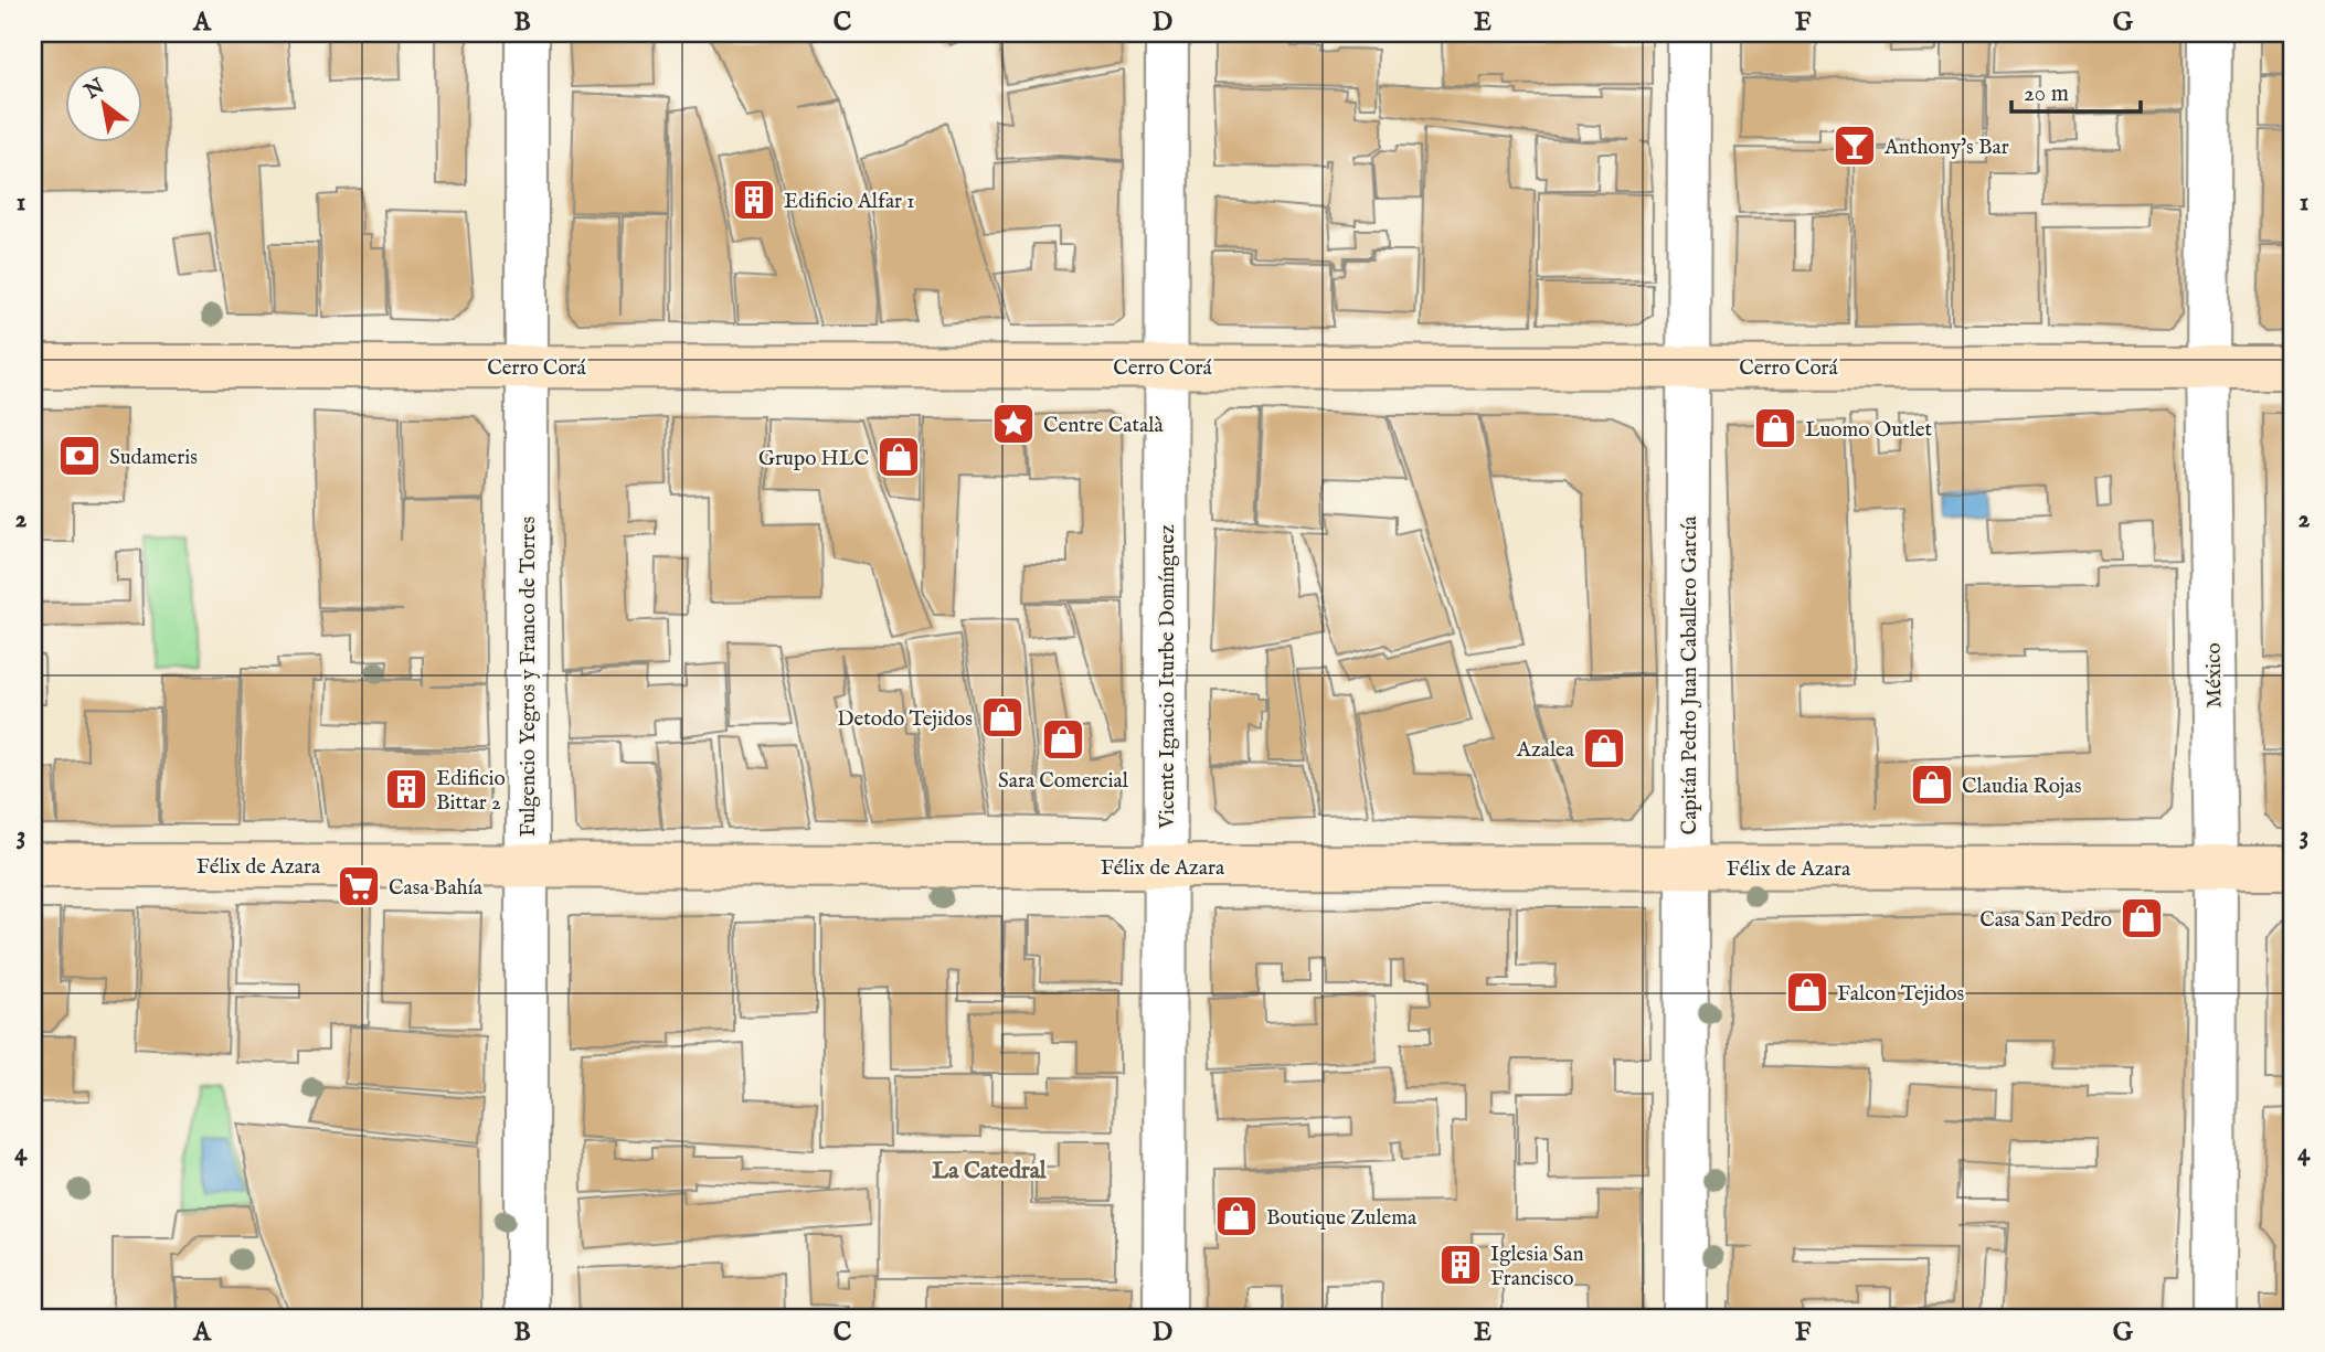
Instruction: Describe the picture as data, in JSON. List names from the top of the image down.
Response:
{
  "streets": {
    "street": [
      "Cerro Corá",
      "Capitán Pedro Juan Caballero García",
      "México",
      "Fulgencio Yegros y Franco de Torres",
      "Vicente Ignacio Iturbe Domínguez",
      "Félix de Azara"
    ]
  },
  "crossings": [
    ["Cerro Corá", "Capitán Pedro Juan Caballero García"],
    ["Cerro Corá", "México"],
    ["Cerro Corá", "Fulgencio Yegros y Franco de Torres"],
    ["Cerro Corá", "Vicente Ignacio Iturbe Domínguez"],
    ["Capitán Pedro Juan Caballero García", "Félix de Azara"],
    ["México", "Félix de Azara"],
    ["Fulgencio Yegros y Franco de Torres", "Félix de Azara"],
    ["Vicente Ignacio Iturbe Domínguez", "Félix de Azara"]
  ],
  "districts": ["La Catedral"],
  "places": {
    "bar": ["Anthony's Bar"],
    "building": ["Edificio Alfar 1", "Edificio Bittar 2", "Iglesia San Francisco"],
    "place": ["Centre Català"],
    "shop": [
      "Luomo Outlet",
      "Grupo HLC",
      "Detodo Tejidos",
      "Sara Comercial",
      "Azalea",
      "Claudia Rojas",
      "Casa San Pedro",
      "Falcon Tejidos",
      "Boutique Zulema"
    ],
    "bank": ["Sudameris"],
    "supermarket": ["Casa Bahía"]
  },
  "scale_bar": "20 m",
  "north": "top left",
  "grid": {
    "columns": [
      "A",
      "B",
      "C",
      "D",
      "E",
      "F",
      "G"
    ],
    "rows": [
      "1",
      "2",
      "3",
      "4"
    ]
  }
}
